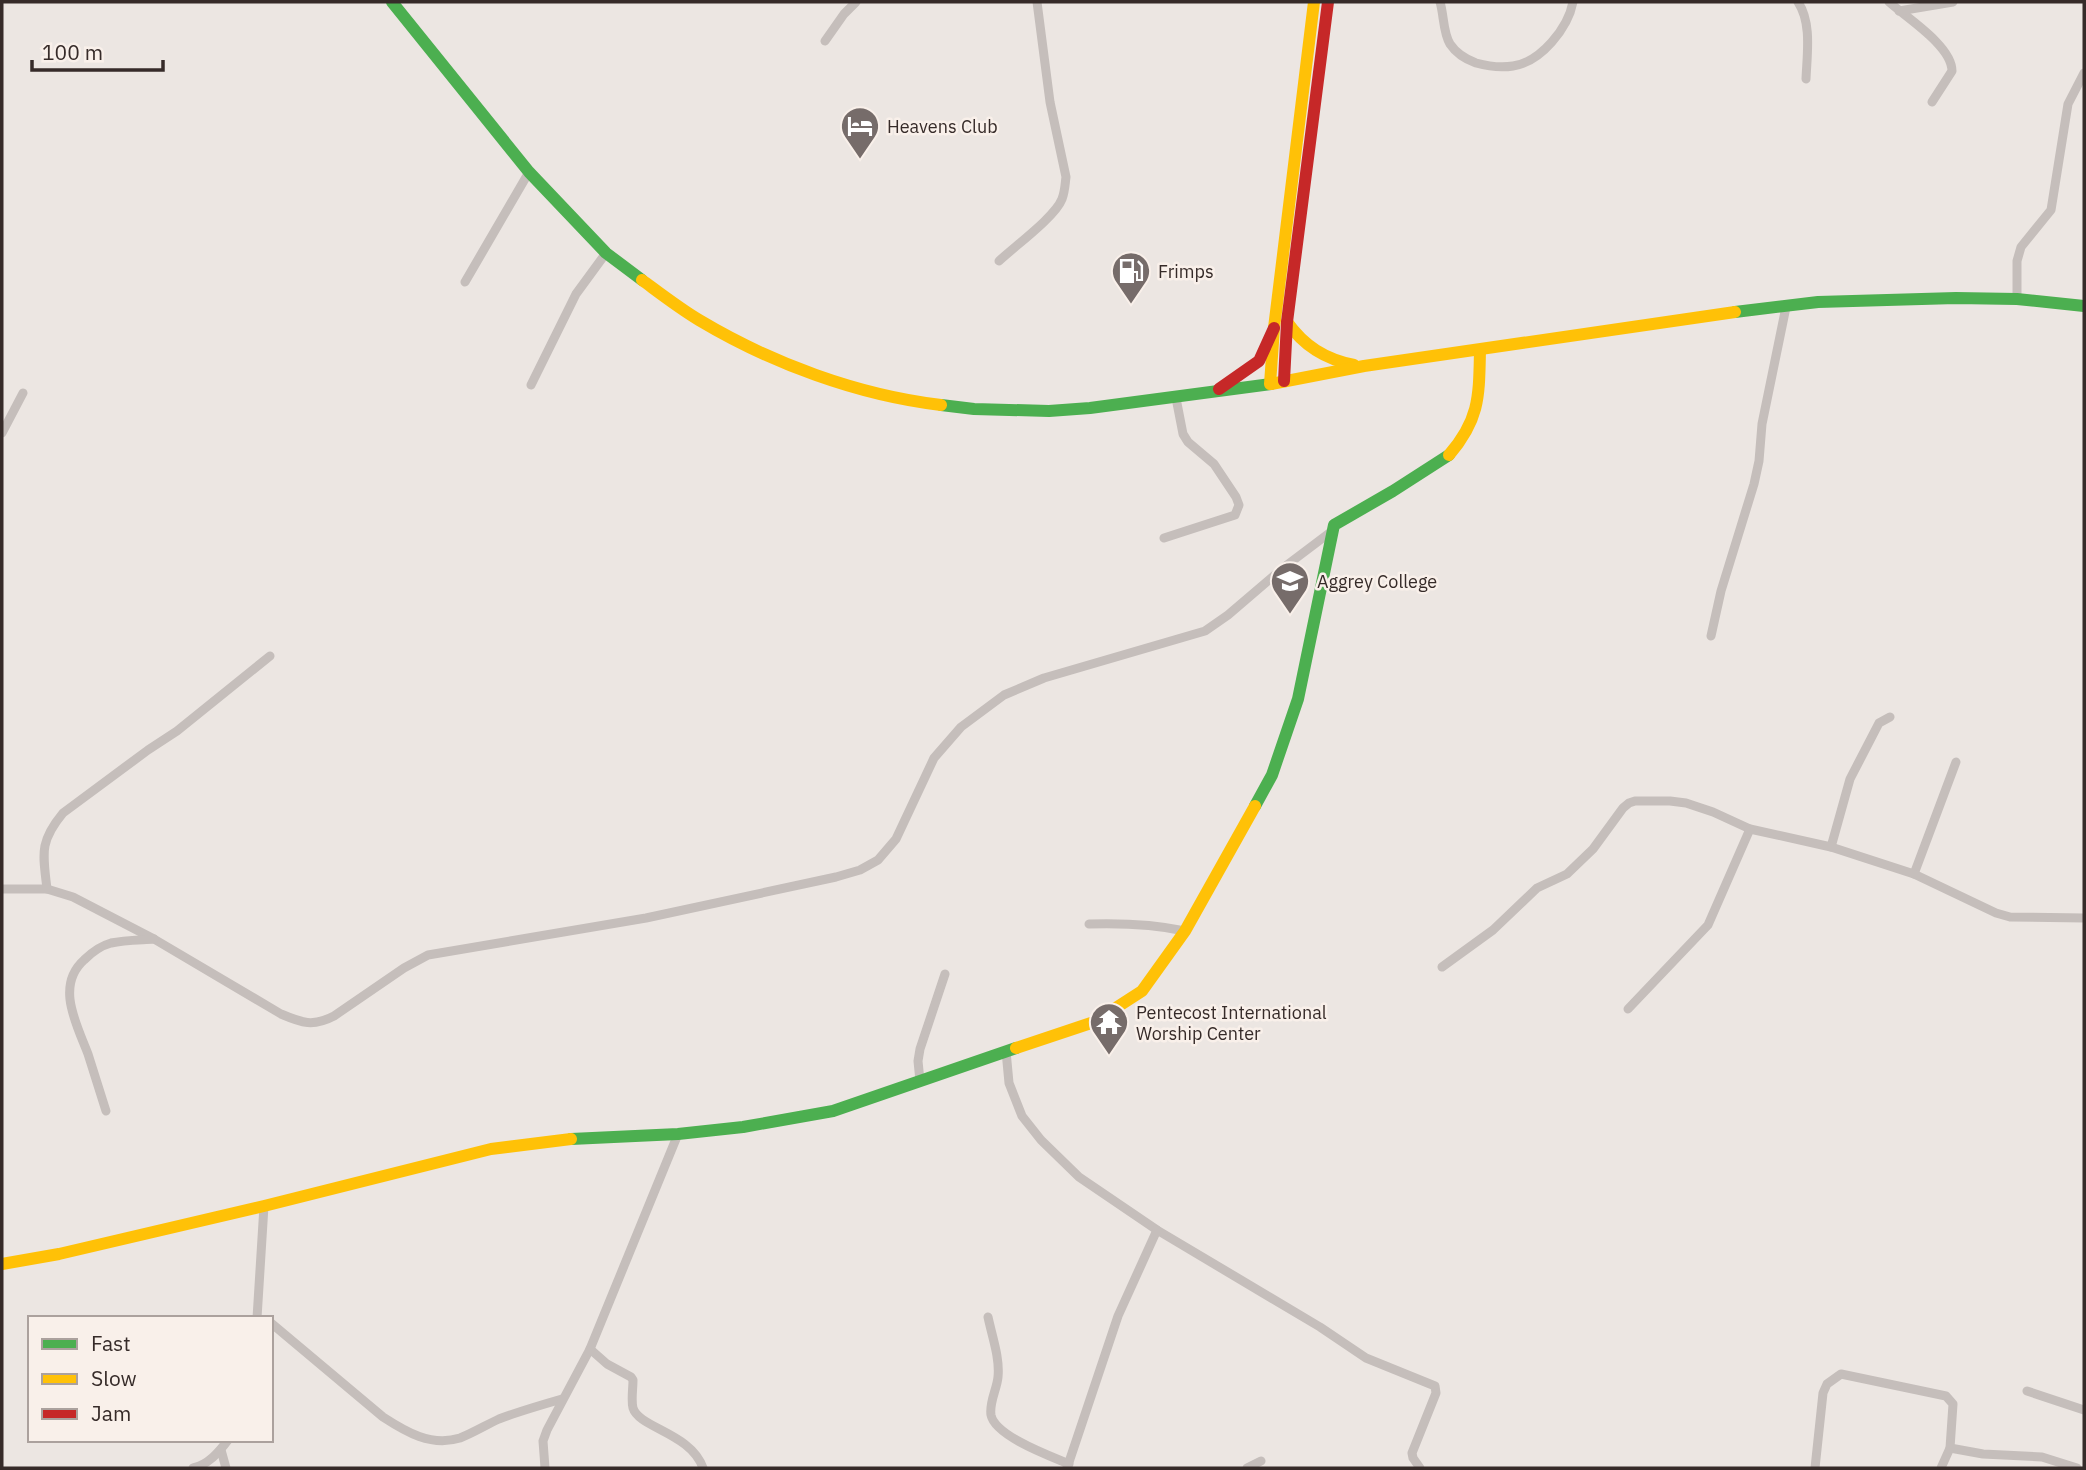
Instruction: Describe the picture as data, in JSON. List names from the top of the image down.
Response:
{
  "places": {
    "hotel": ["Heavens Club"],
    "fuel station": ["Frimps"],
    "school or university": ["Aggrey College"],
    "temple": ["Pentecost International Worship Center"]
  },
  "legend": ["Fast", "Slow", "Jam"],
  "scale_bar": "100 m"
}
